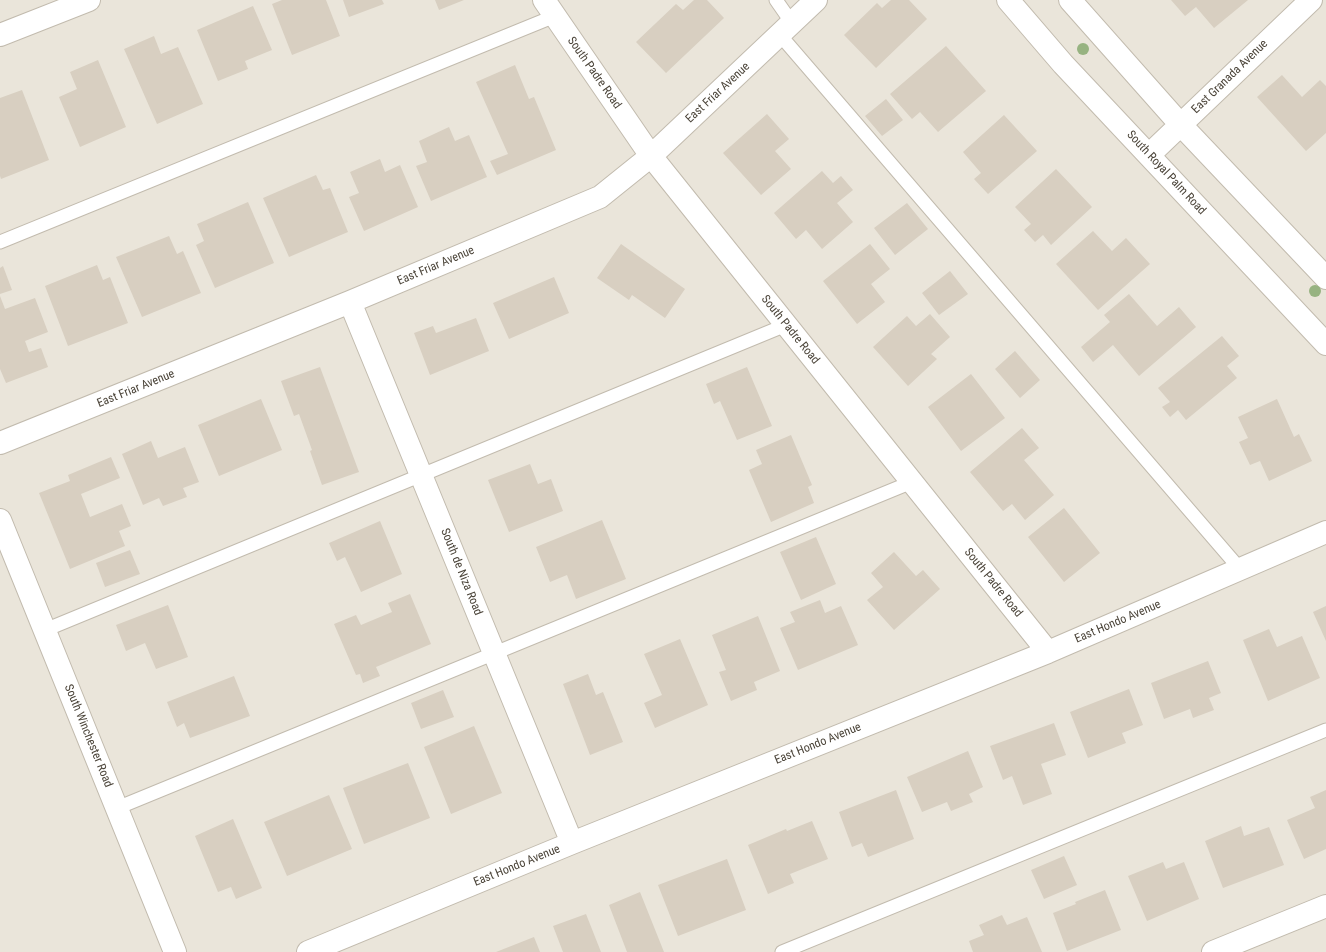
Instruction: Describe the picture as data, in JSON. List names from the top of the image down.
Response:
{
  "streets": {
    "street": [
      "South Padre Road",
      "East Granada Avenue",
      "East Friar Avenue",
      "South Royal Palm Road",
      "South de Niza Road",
      "East Hondo Avenue",
      "South Winchester Road"
    ]
  },
  "crossings": [
    ["South Padre Road", "East Friar Avenue"],
    ["South Padre Road", "East Hondo Avenue"],
    ["East Granada Avenue", "South Royal Palm Road"],
    ["East Friar Avenue", "South de Niza Road"],
    ["South de Niza Road", "East Hondo Avenue"]
  ]
}
